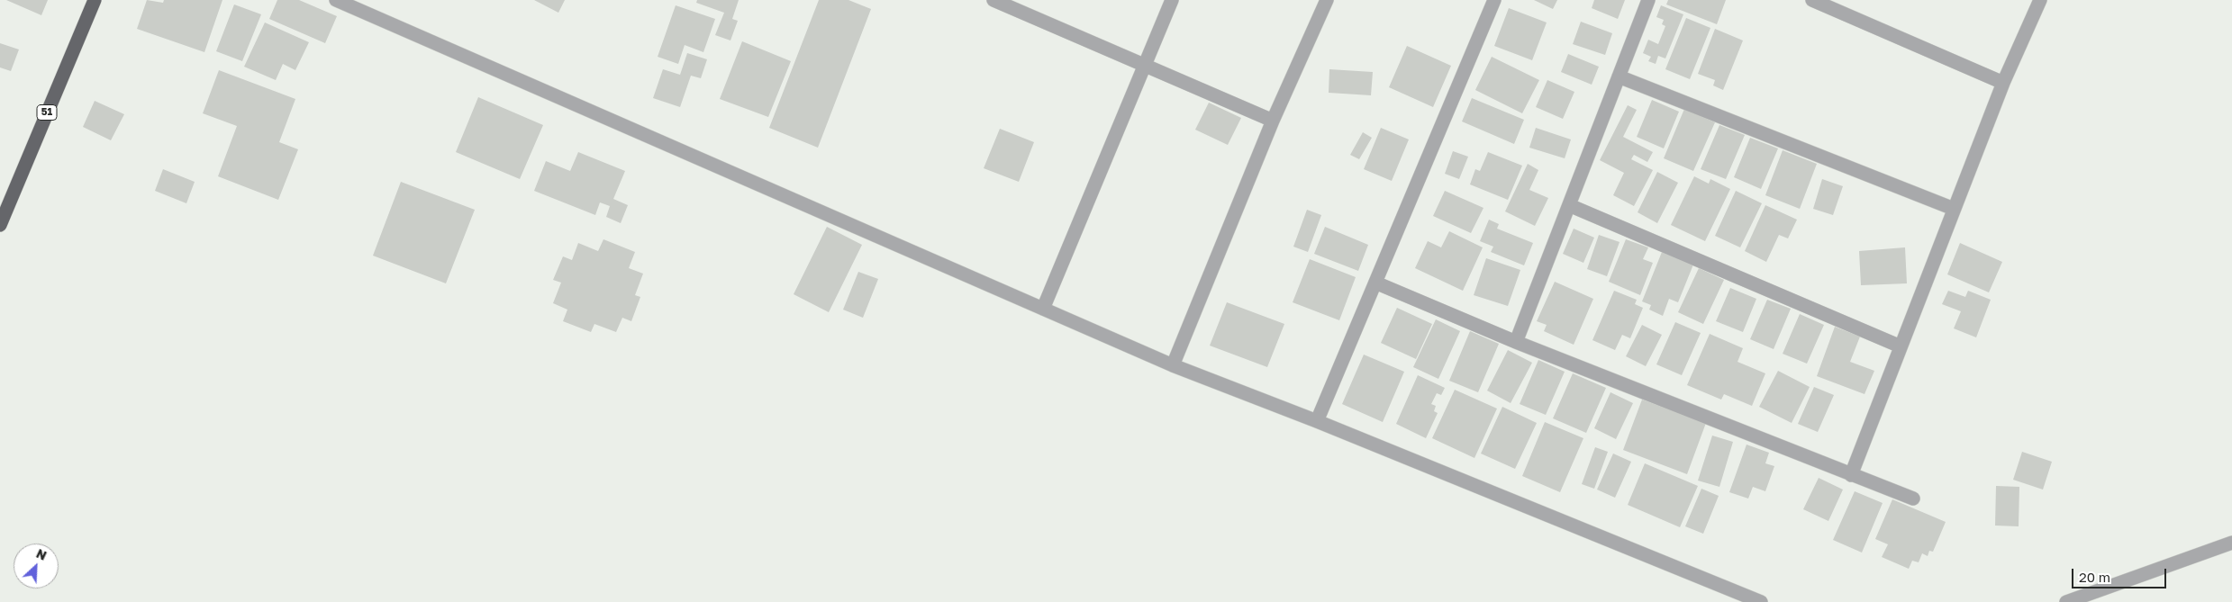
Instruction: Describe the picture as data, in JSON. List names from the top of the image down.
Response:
{
  "streets": {
    "highway": ["51"]
  },
  "scale_bar": "20 m",
  "north": "top right"
}
